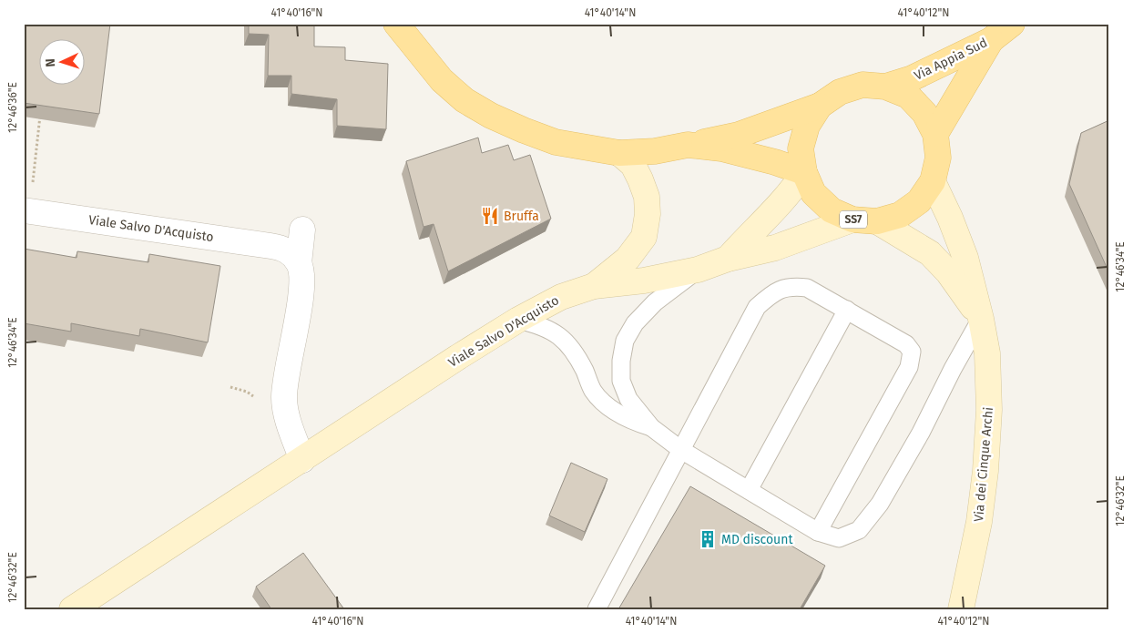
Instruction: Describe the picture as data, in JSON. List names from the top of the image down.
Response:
{
  "streets": {
    "main road": [
      "Via Appia Sud",
      "SS7",
      "Viale Salvo D'Acquisto",
      "Via dei Cinque Archi"
    ]
  },
  "crossings": [
    ["Via Appia Sud", "SS7"],
    ["Via Appia Sud", "Viale Salvo D'Acquisto"],
    ["Via Appia Sud", "Via dei Cinque Archi"],
    ["SS7", "Viale Salvo D'Acquisto"],
    ["SS7", "Via dei Cinque Archi"],
    ["Viale Salvo D'Acquisto", "Via dei Cinque Archi"]
  ],
  "places": {
    "restaurant": ["Bruffa"],
    "building": ["MD discount"]
  },
  "north": "left",
  "coordinates": [
    "41°40'16\"N",
    "41°40'14\"N",
    "41°40'12\"N",
    "12°46'36\"E",
    "12°46'34\"E",
    "12°46'32\"E"
  ]
}
